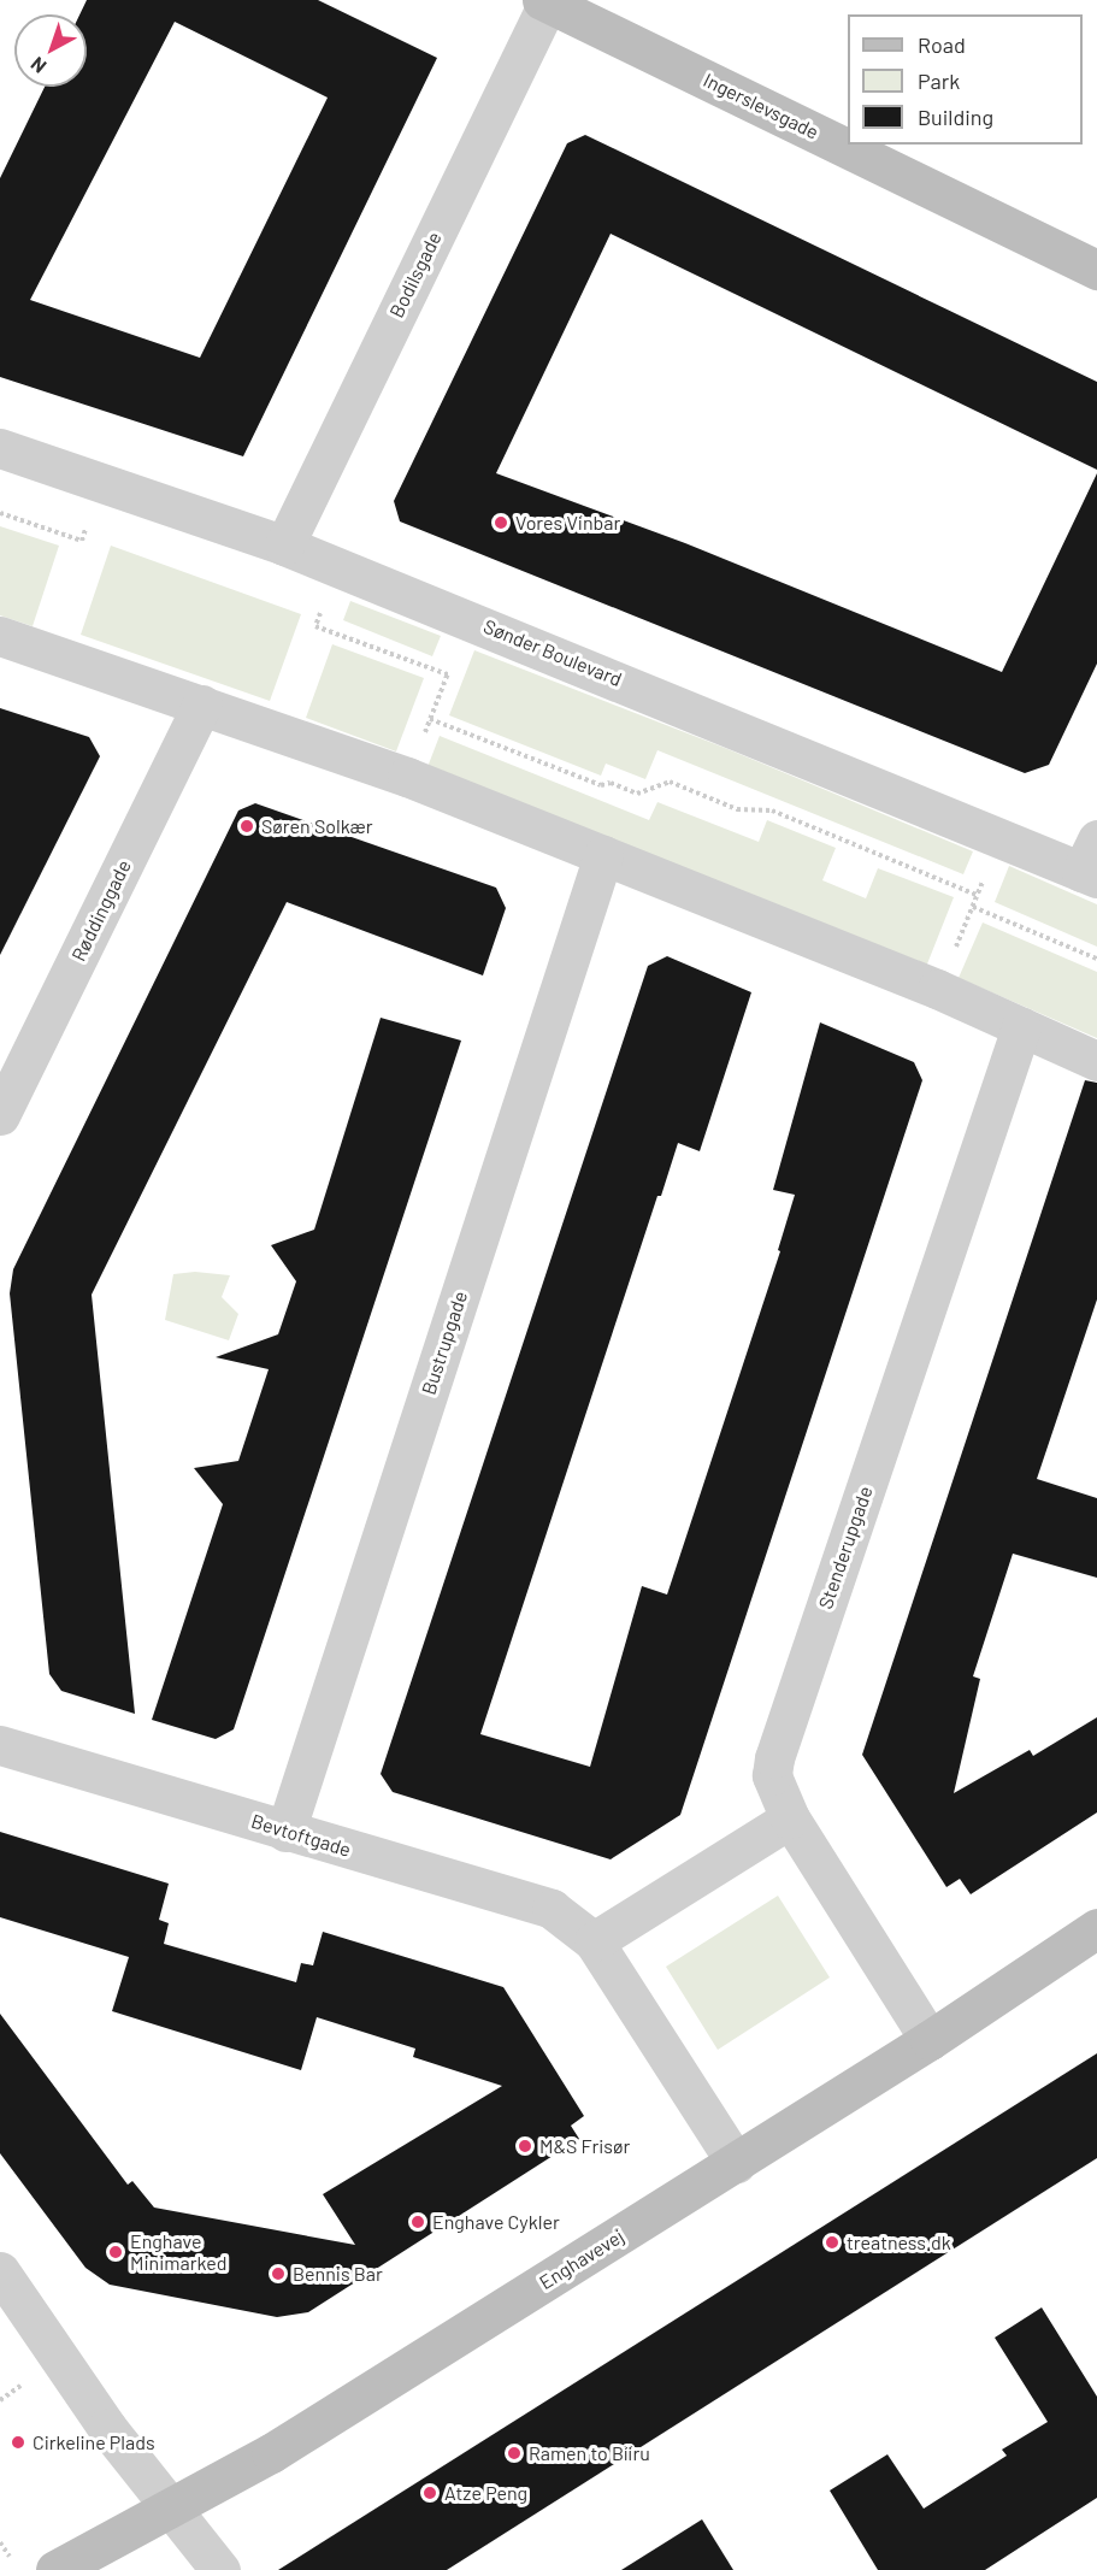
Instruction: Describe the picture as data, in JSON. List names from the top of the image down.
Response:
{
  "streets": {
    "street": [
      "Ingerslevsgade",
      "Bodilsgade",
      "Sønder Boulevard",
      "Røddinggade",
      "Bustrupgade",
      "Stenderupgade",
      "Bevtoftgade",
      "Enghavevej"
    ]
  },
  "crossings": [
    ["Ingerslevsgade", "Bodilsgade"],
    ["Bodilsgade", "Sønder Boulevard"],
    ["Bustrupgade", "Bevtoftgade"],
    ["Stenderupgade", "Enghavevej"],
    ["Bevtoftgade", "Enghavevej"]
  ],
  "places": [
    "Vores Vinbar",
    "Søren Solkær",
    "M&S Frisør",
    "Enghave Cykler",
    "treatness.dk",
    "Enghave Minimarked",
    "Bennis Bar",
    "Cirkeline Plads",
    "Ramen to Bíiru",
    "Atze Peng"
  ],
  "legend": ["Road", "Park", "Building"],
  "north": "bottom left"
}
